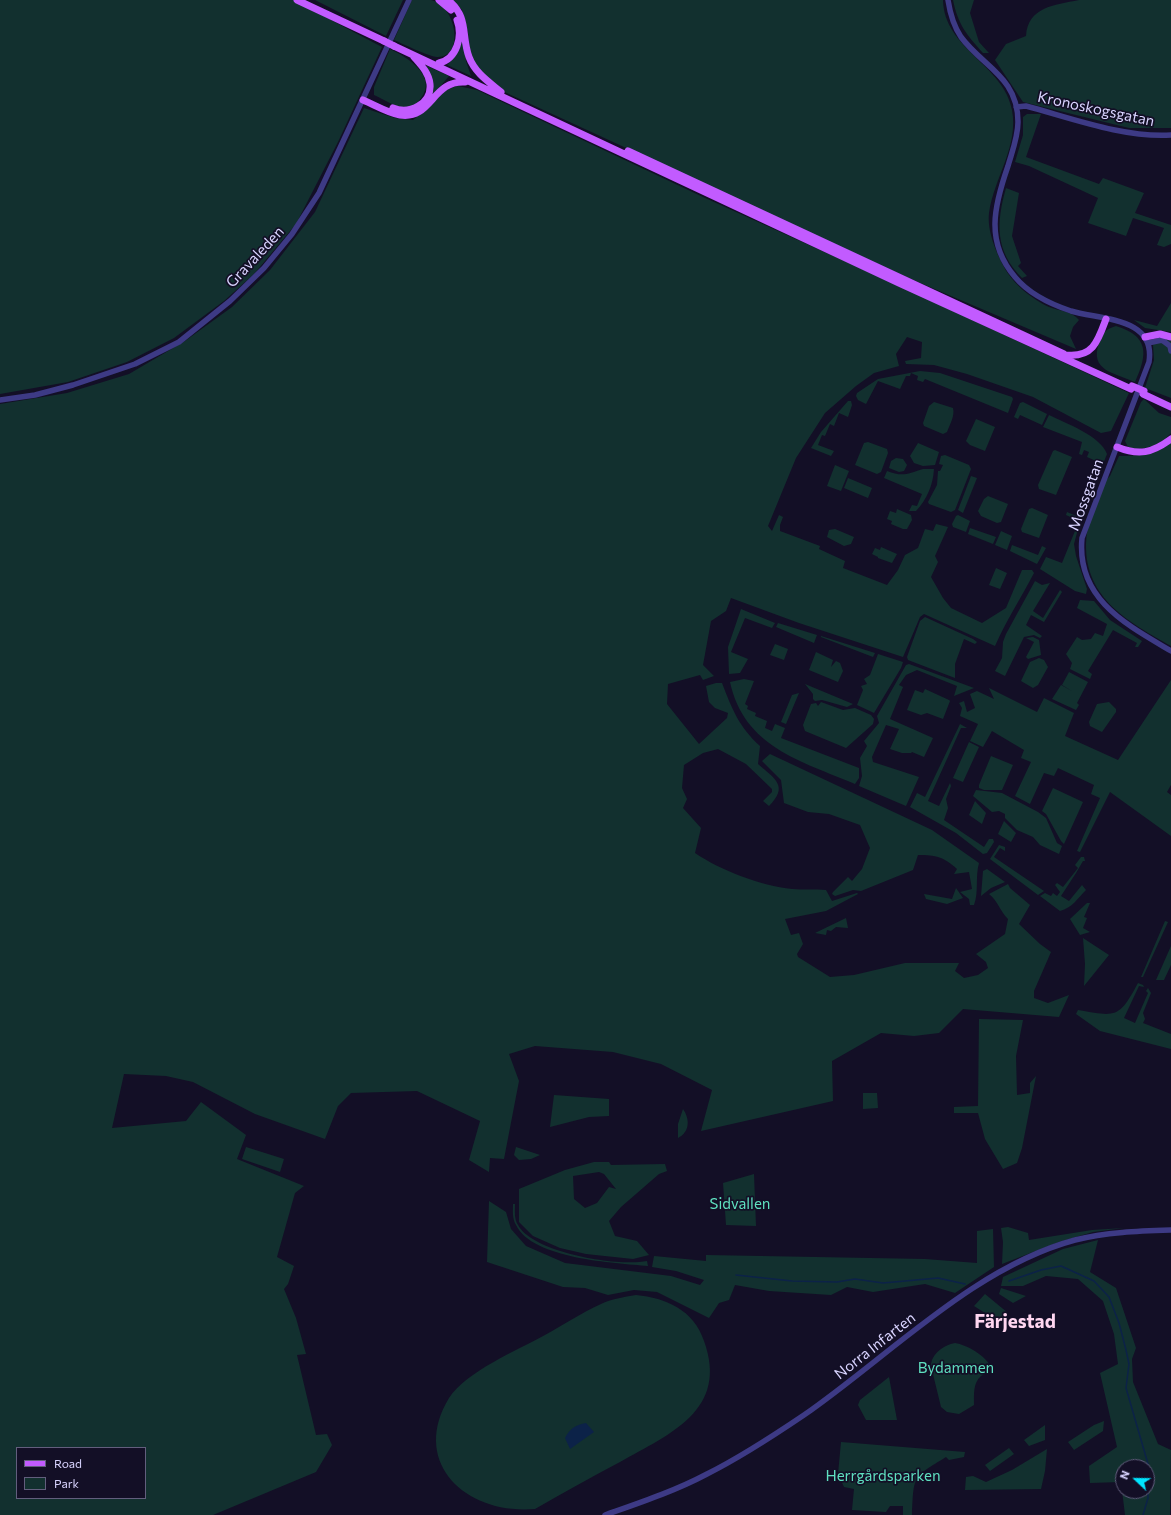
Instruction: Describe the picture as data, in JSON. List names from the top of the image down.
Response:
{
  "streets": {
    "street": [
      "Kronoskogsgatan",
      "Gravaleden",
      "Mossgatan",
      "Norra Infarten"
    ]
  },
  "districts": ["Färjestad"],
  "parks": ["Sidvallen", "Bydammen", "Herrgårdsparken"],
  "legend": ["Road", "Park"],
  "north": "left"
}
